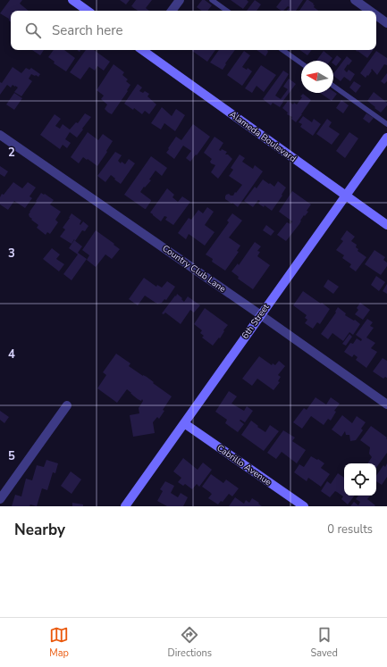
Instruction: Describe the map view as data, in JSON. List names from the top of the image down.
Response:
{
  "streets": {
    "street": [
      "Alameda Boulevard",
      "Country Club Lane",
      "6th Street",
      "Cabrillo Avenue"
    ]
  },
  "crossings": [
    ["Alameda Boulevard", "6th Street"],
    ["Country Club Lane", "6th Street"],
    ["6th Street", "Cabrillo Avenue"]
  ],
  "north": "left",
  "page": {
    "search": "Search here",
    "heading": ["Nearby", "0 results"],
    "nav": ["Map", "Directions", "Saved"]
  },
  "grid": {
    "rows": [
      "2",
      "3",
      "4",
      "5"
    ]
  }
}
